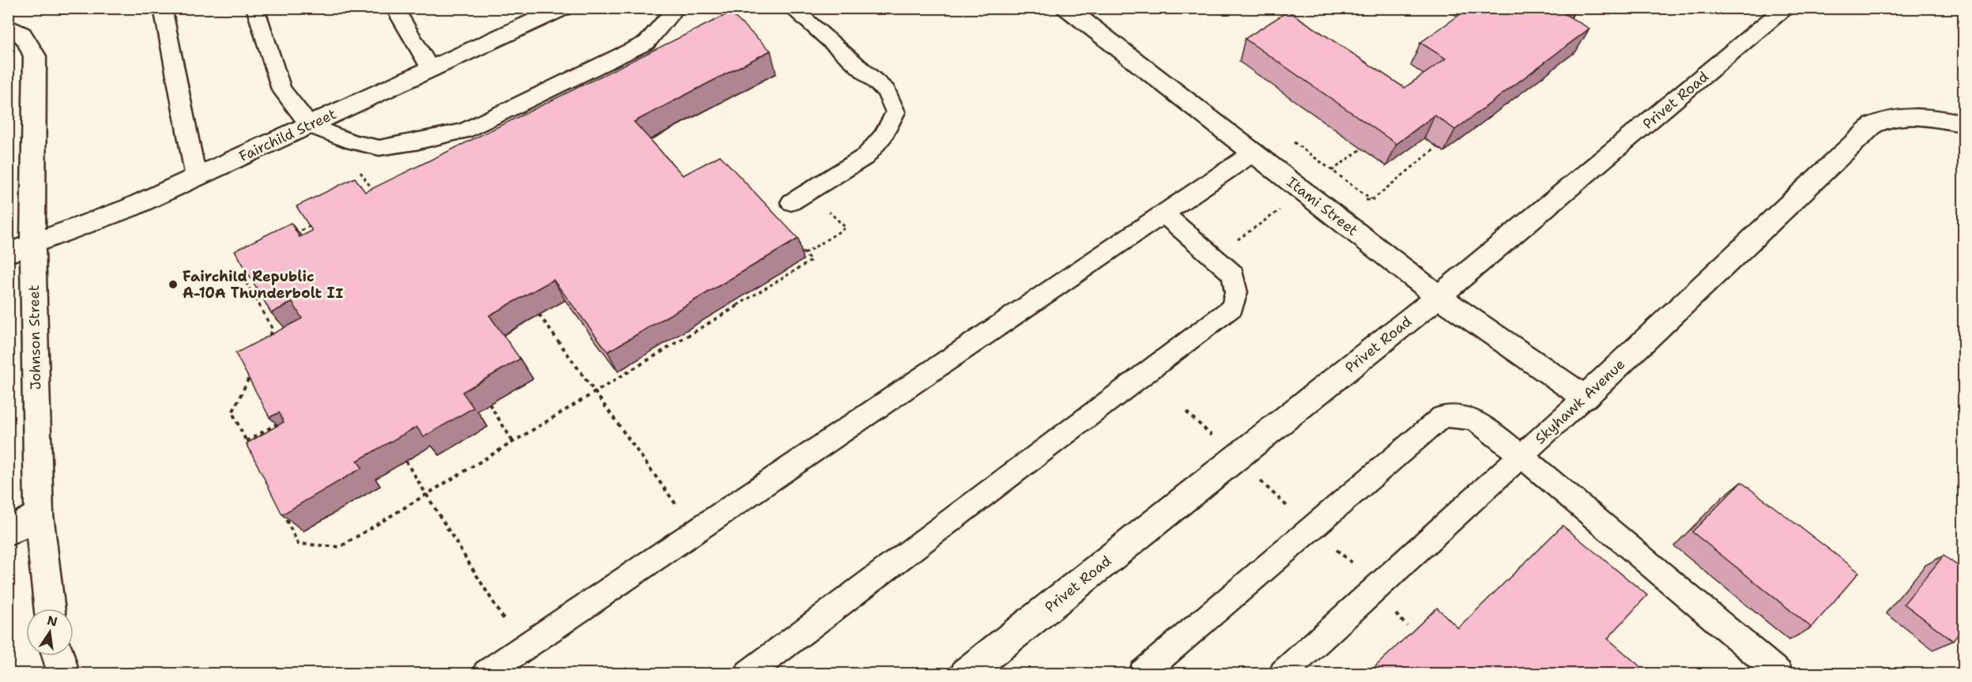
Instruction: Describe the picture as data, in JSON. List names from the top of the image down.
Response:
{
  "streets": {
    "street": [
      "Privet Road",
      "Fairchild Street",
      "Itami Street",
      "Johnson Street",
      "Skyhawk Avenue"
    ]
  },
  "crossings": [
    ["Privet Road", "Itami Street"],
    ["Fairchild Street", "Johnson Street"],
    ["Itami Street", "Skyhawk Avenue"]
  ],
  "places": ["Fairchild Republic A-10A Thunderbolt II"],
  "north": "top"
}
